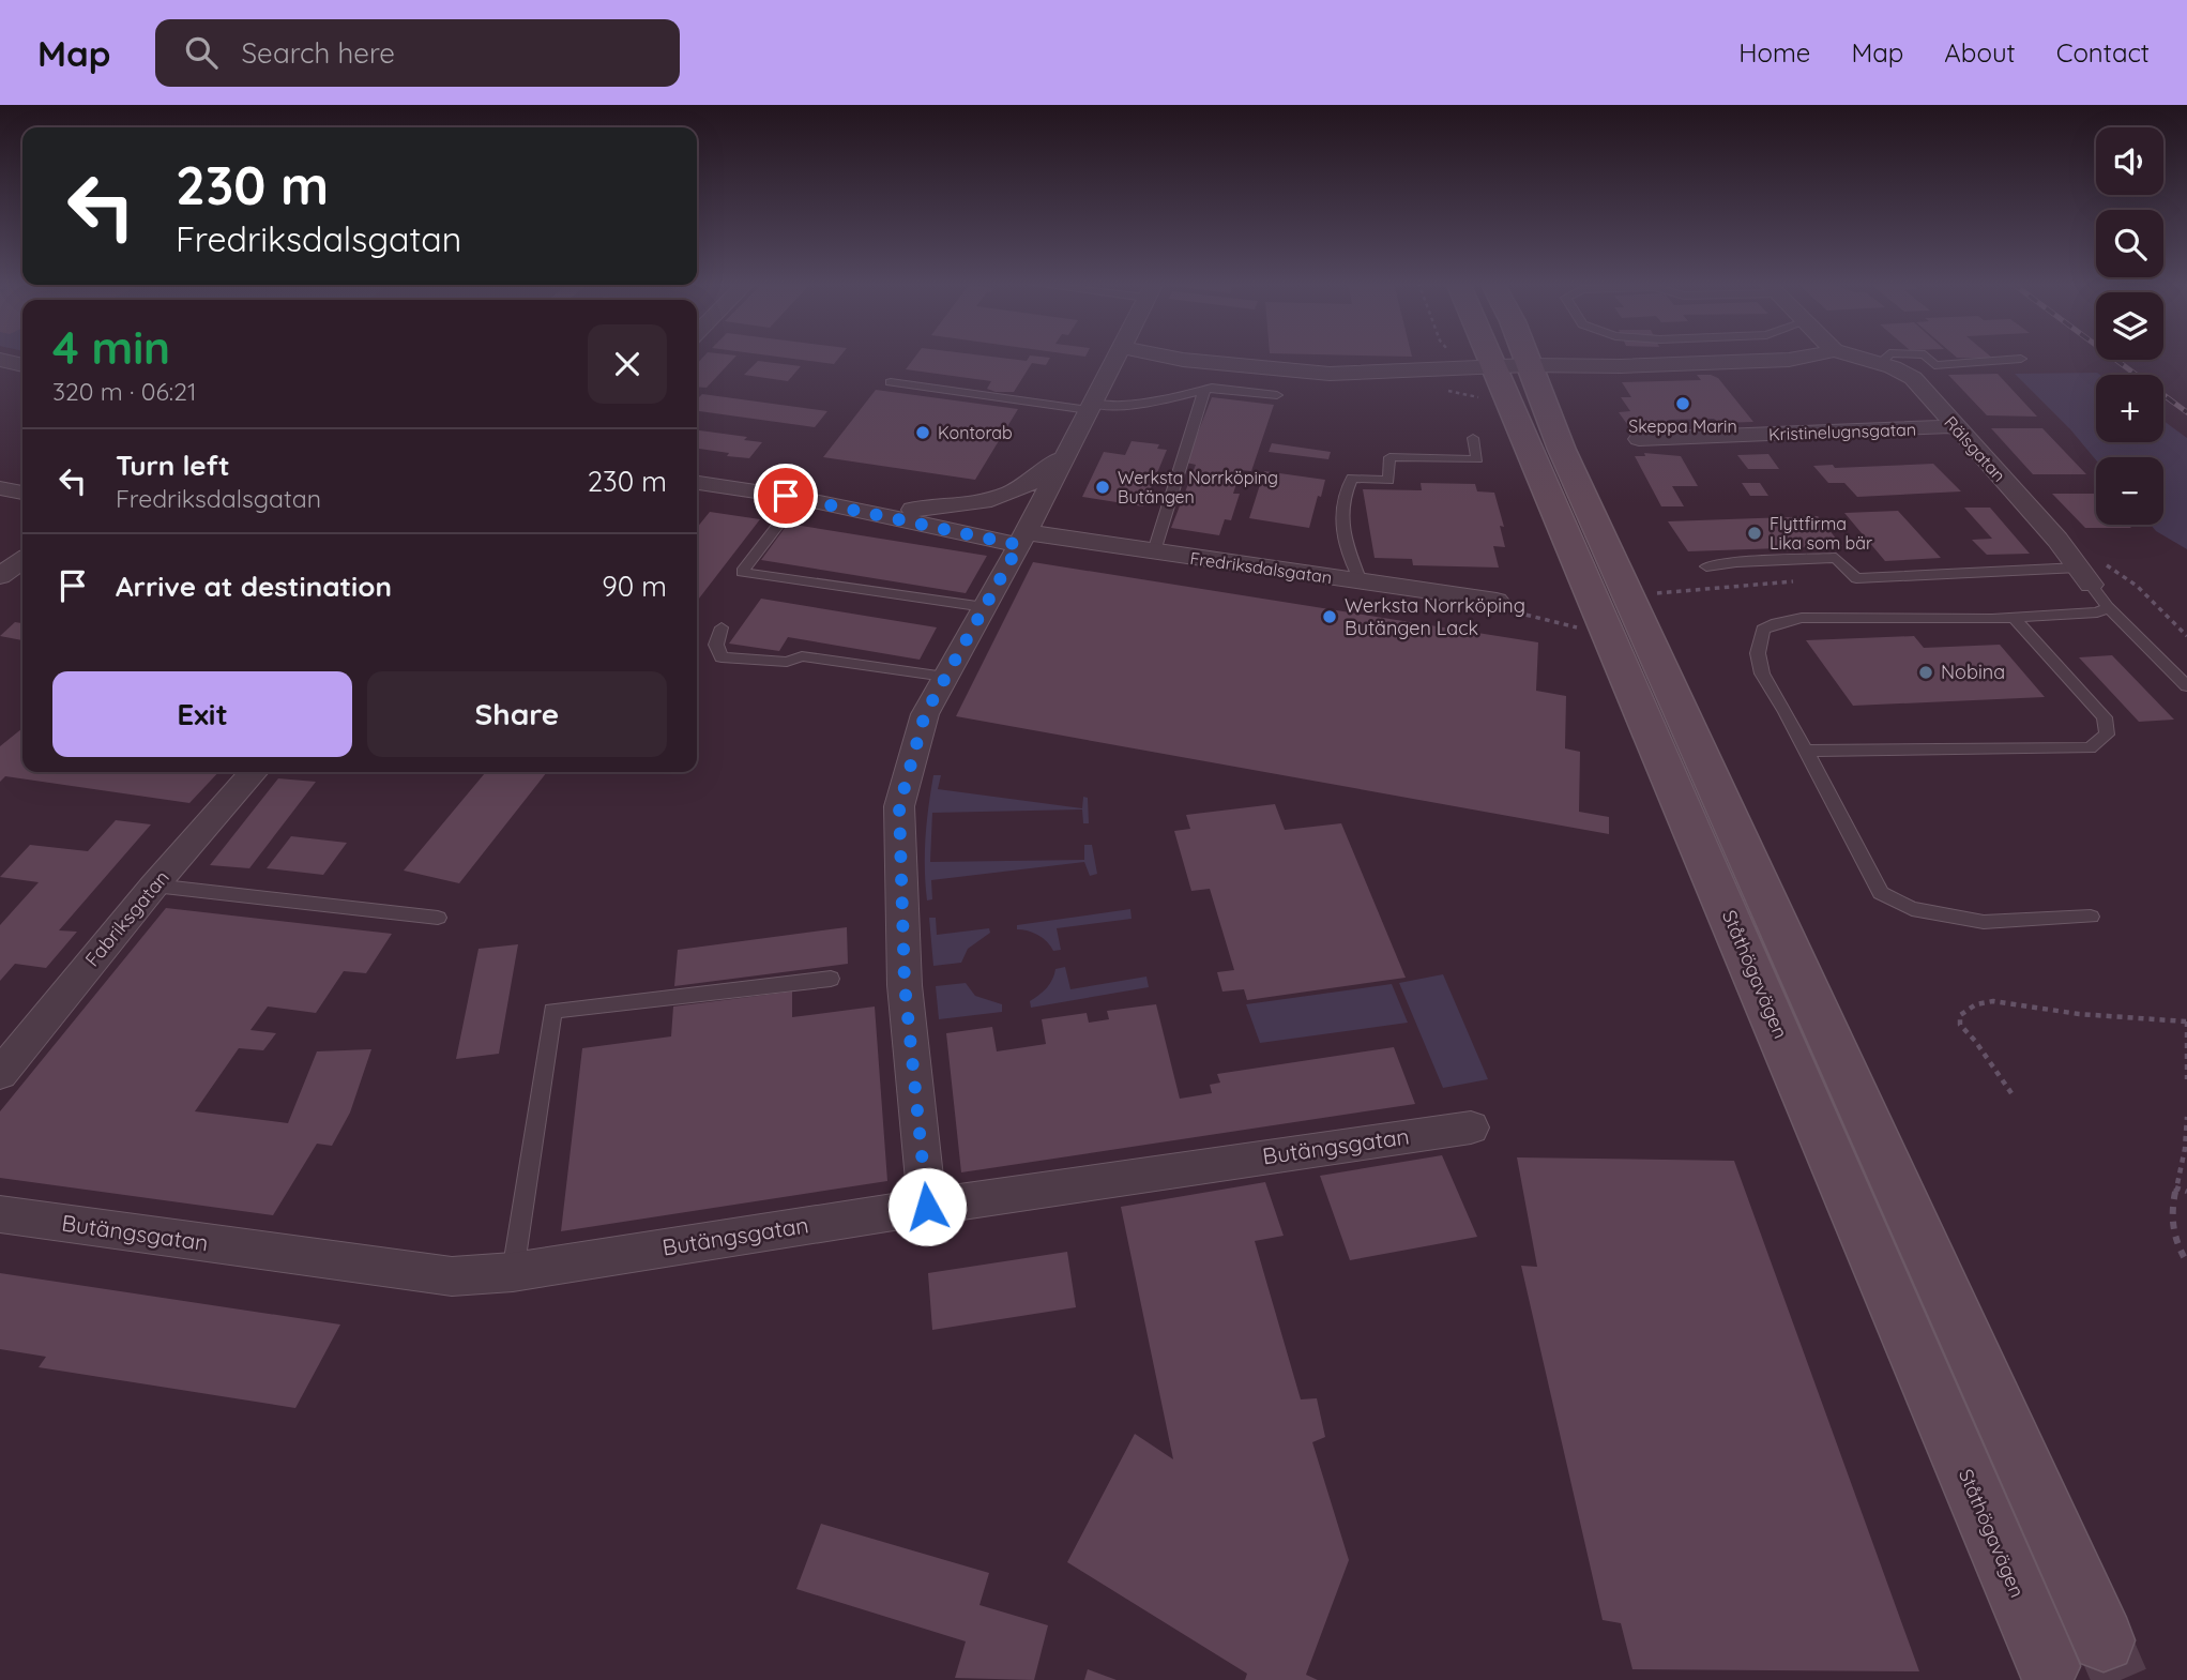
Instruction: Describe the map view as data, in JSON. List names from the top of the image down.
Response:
{
  "streets": {
    "main road": ["Ståthögavägen"],
    "street": [
      "Kristinelugnsgatan",
      "Rälsgatan",
      "Fredriksdalsgatan",
      "Fabriksgatan",
      "Butängsgatan"
    ]
  },
  "crossings": [
    ["Kristinelugnsgatan", "Rälsgatan"]
  ],
  "places": [
    "Skeppa Marin",
    "Kontorab",
    "Werksta Norrköping Butängen",
    "Flyttfirma Lika som bär",
    "Werksta Norrköping Butängen Lack",
    "Nobina"
  ],
  "page": {
    "header": "Map",
    "search": "Search here",
    "nav": [
      "Home",
      "Map",
      "About",
      "Contact"
    ],
    "map_buttons": ["+", "−"],
    "turn": ["230 m", "Fredriksdalsgatan"],
    "heading": ["4 min", "320 m · 06:21"],
    "list": [
      {
        "name": "Turn left",
        "note": "Fredriksdalsgatan",
        "value": "230 m"
      },
      {
        "name": "Arrive at destination",
        "value": "90 m"
      }
    ],
    "buttons": ["Exit", "Share"]
  }
}
